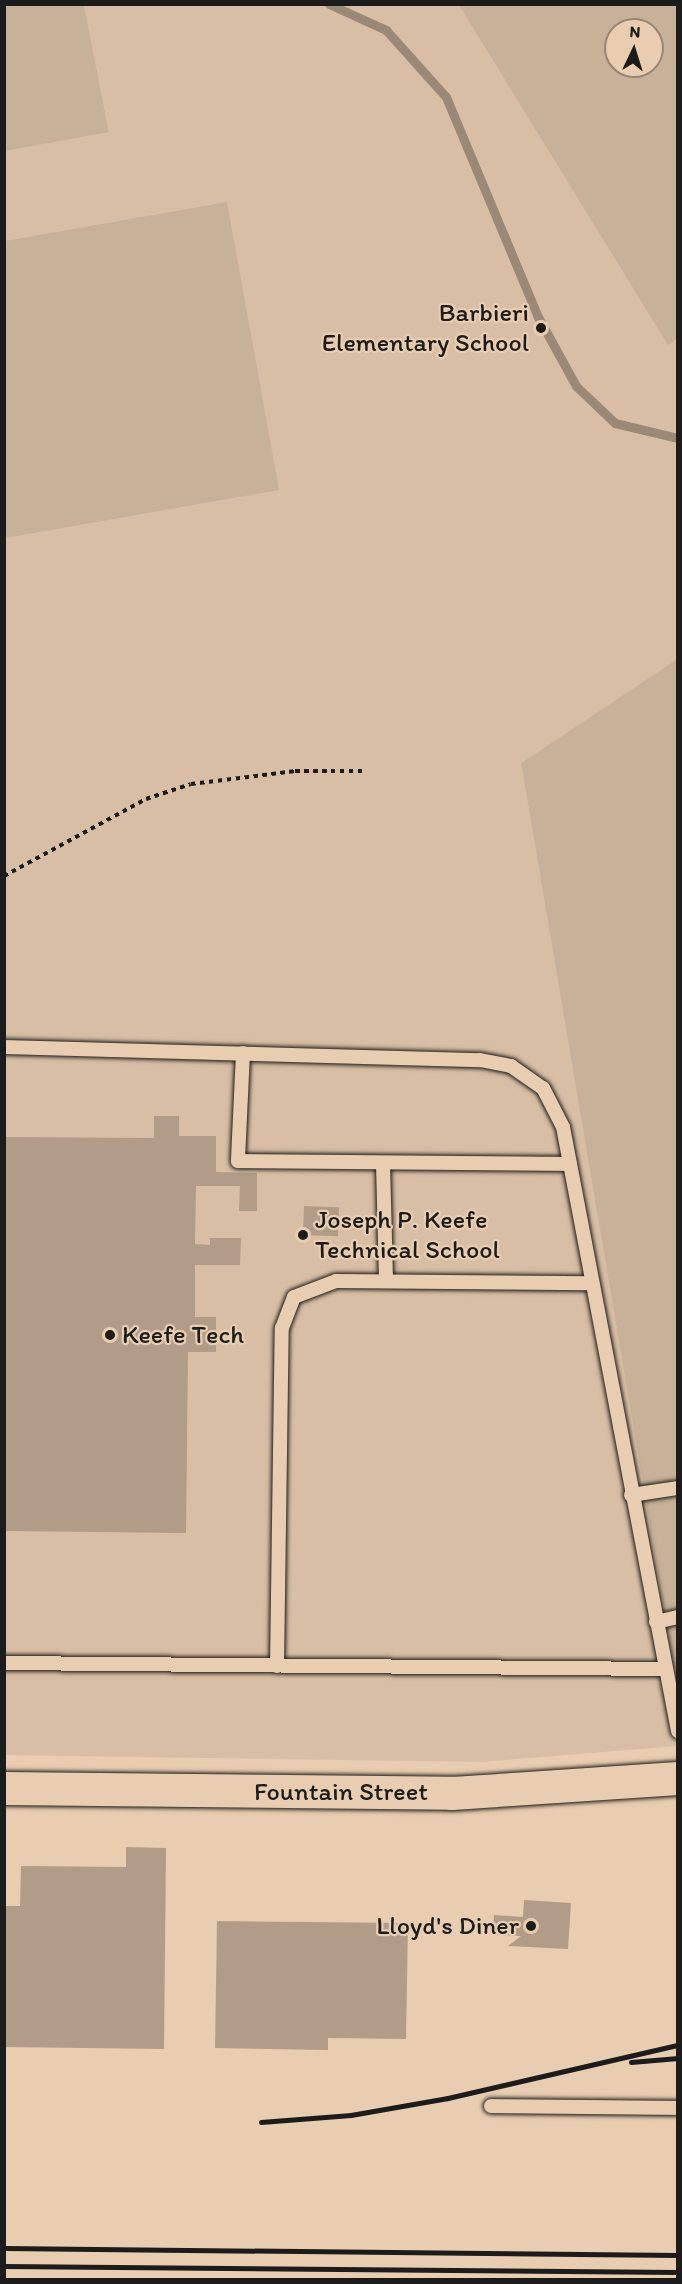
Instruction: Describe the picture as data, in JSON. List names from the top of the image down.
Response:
{
  "streets": {
    "street": ["Fountain Street"]
  },
  "places": [
    "Barbieri Elementary School",
    "Joseph P. Keefe Technical School",
    "Keefe Tech",
    "Lloyd's Diner"
  ],
  "north": "top"
}
